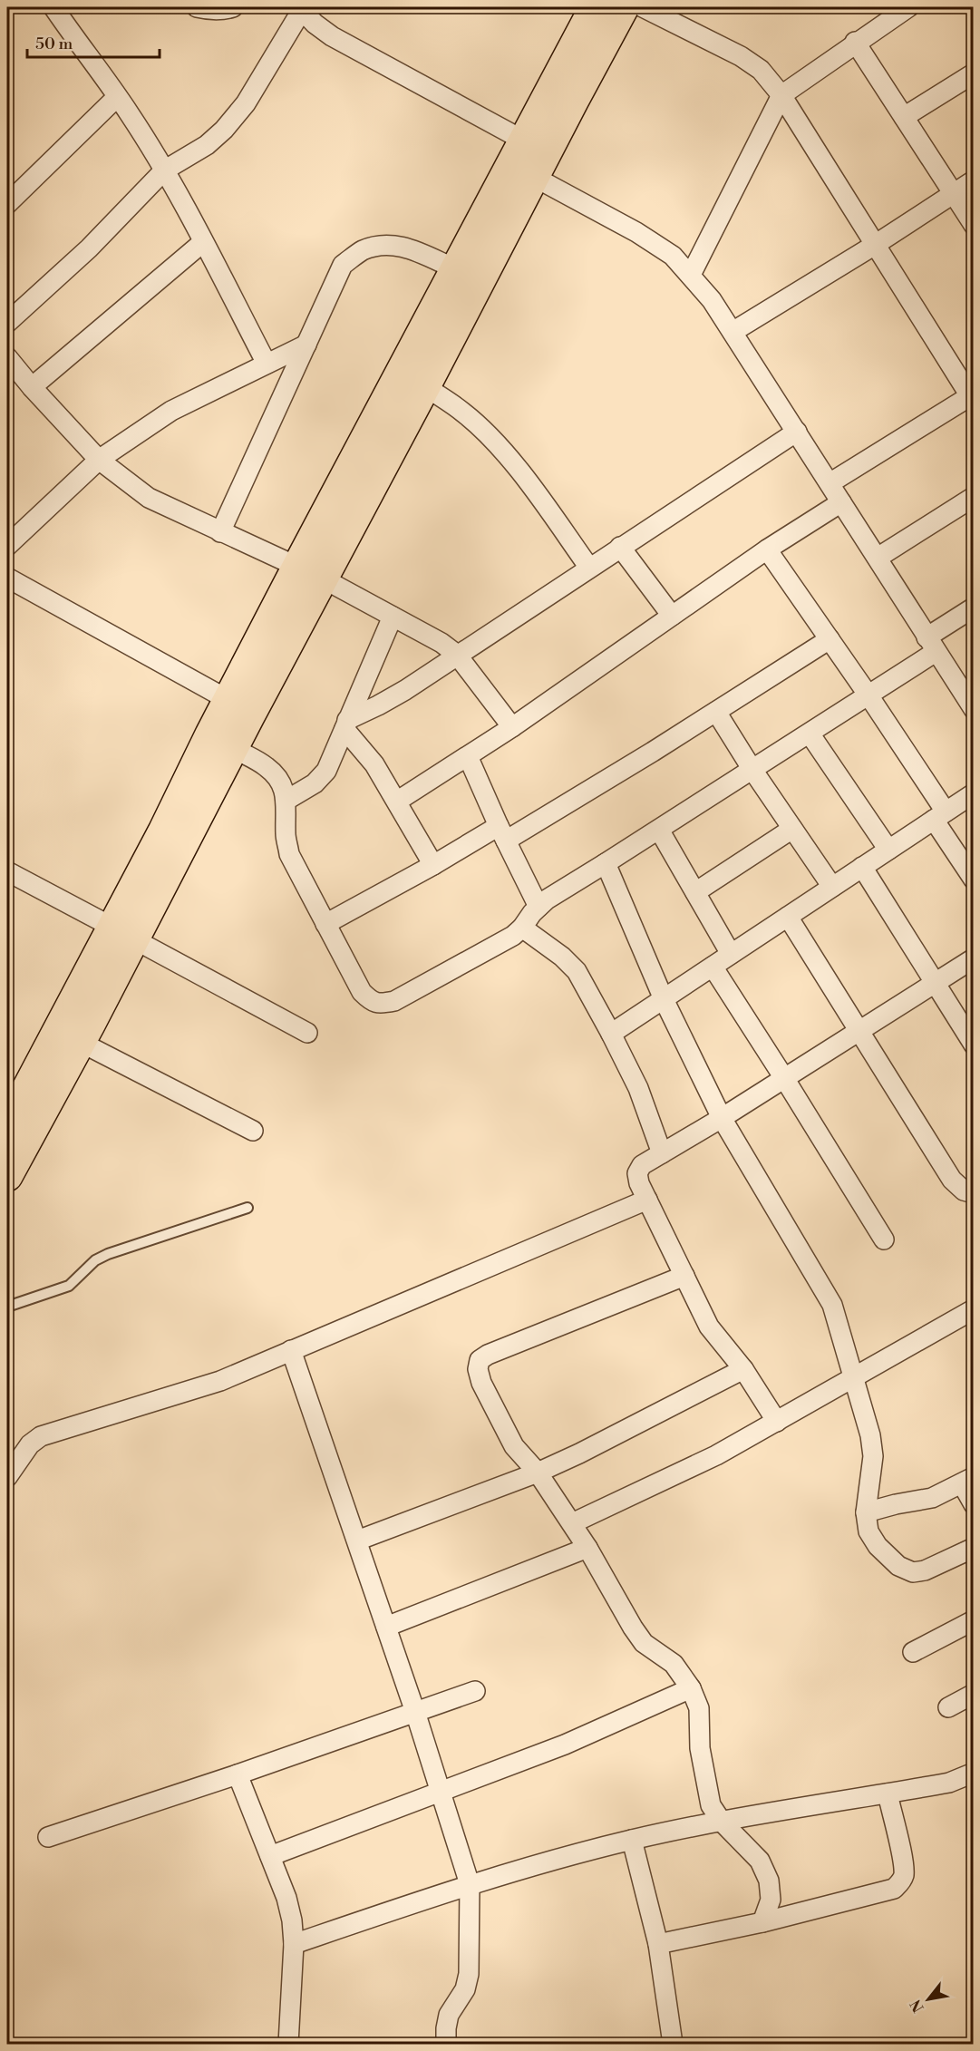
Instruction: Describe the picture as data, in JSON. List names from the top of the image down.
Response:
{
  "scale_bar": "50 m",
  "north": "bottom left"
}
